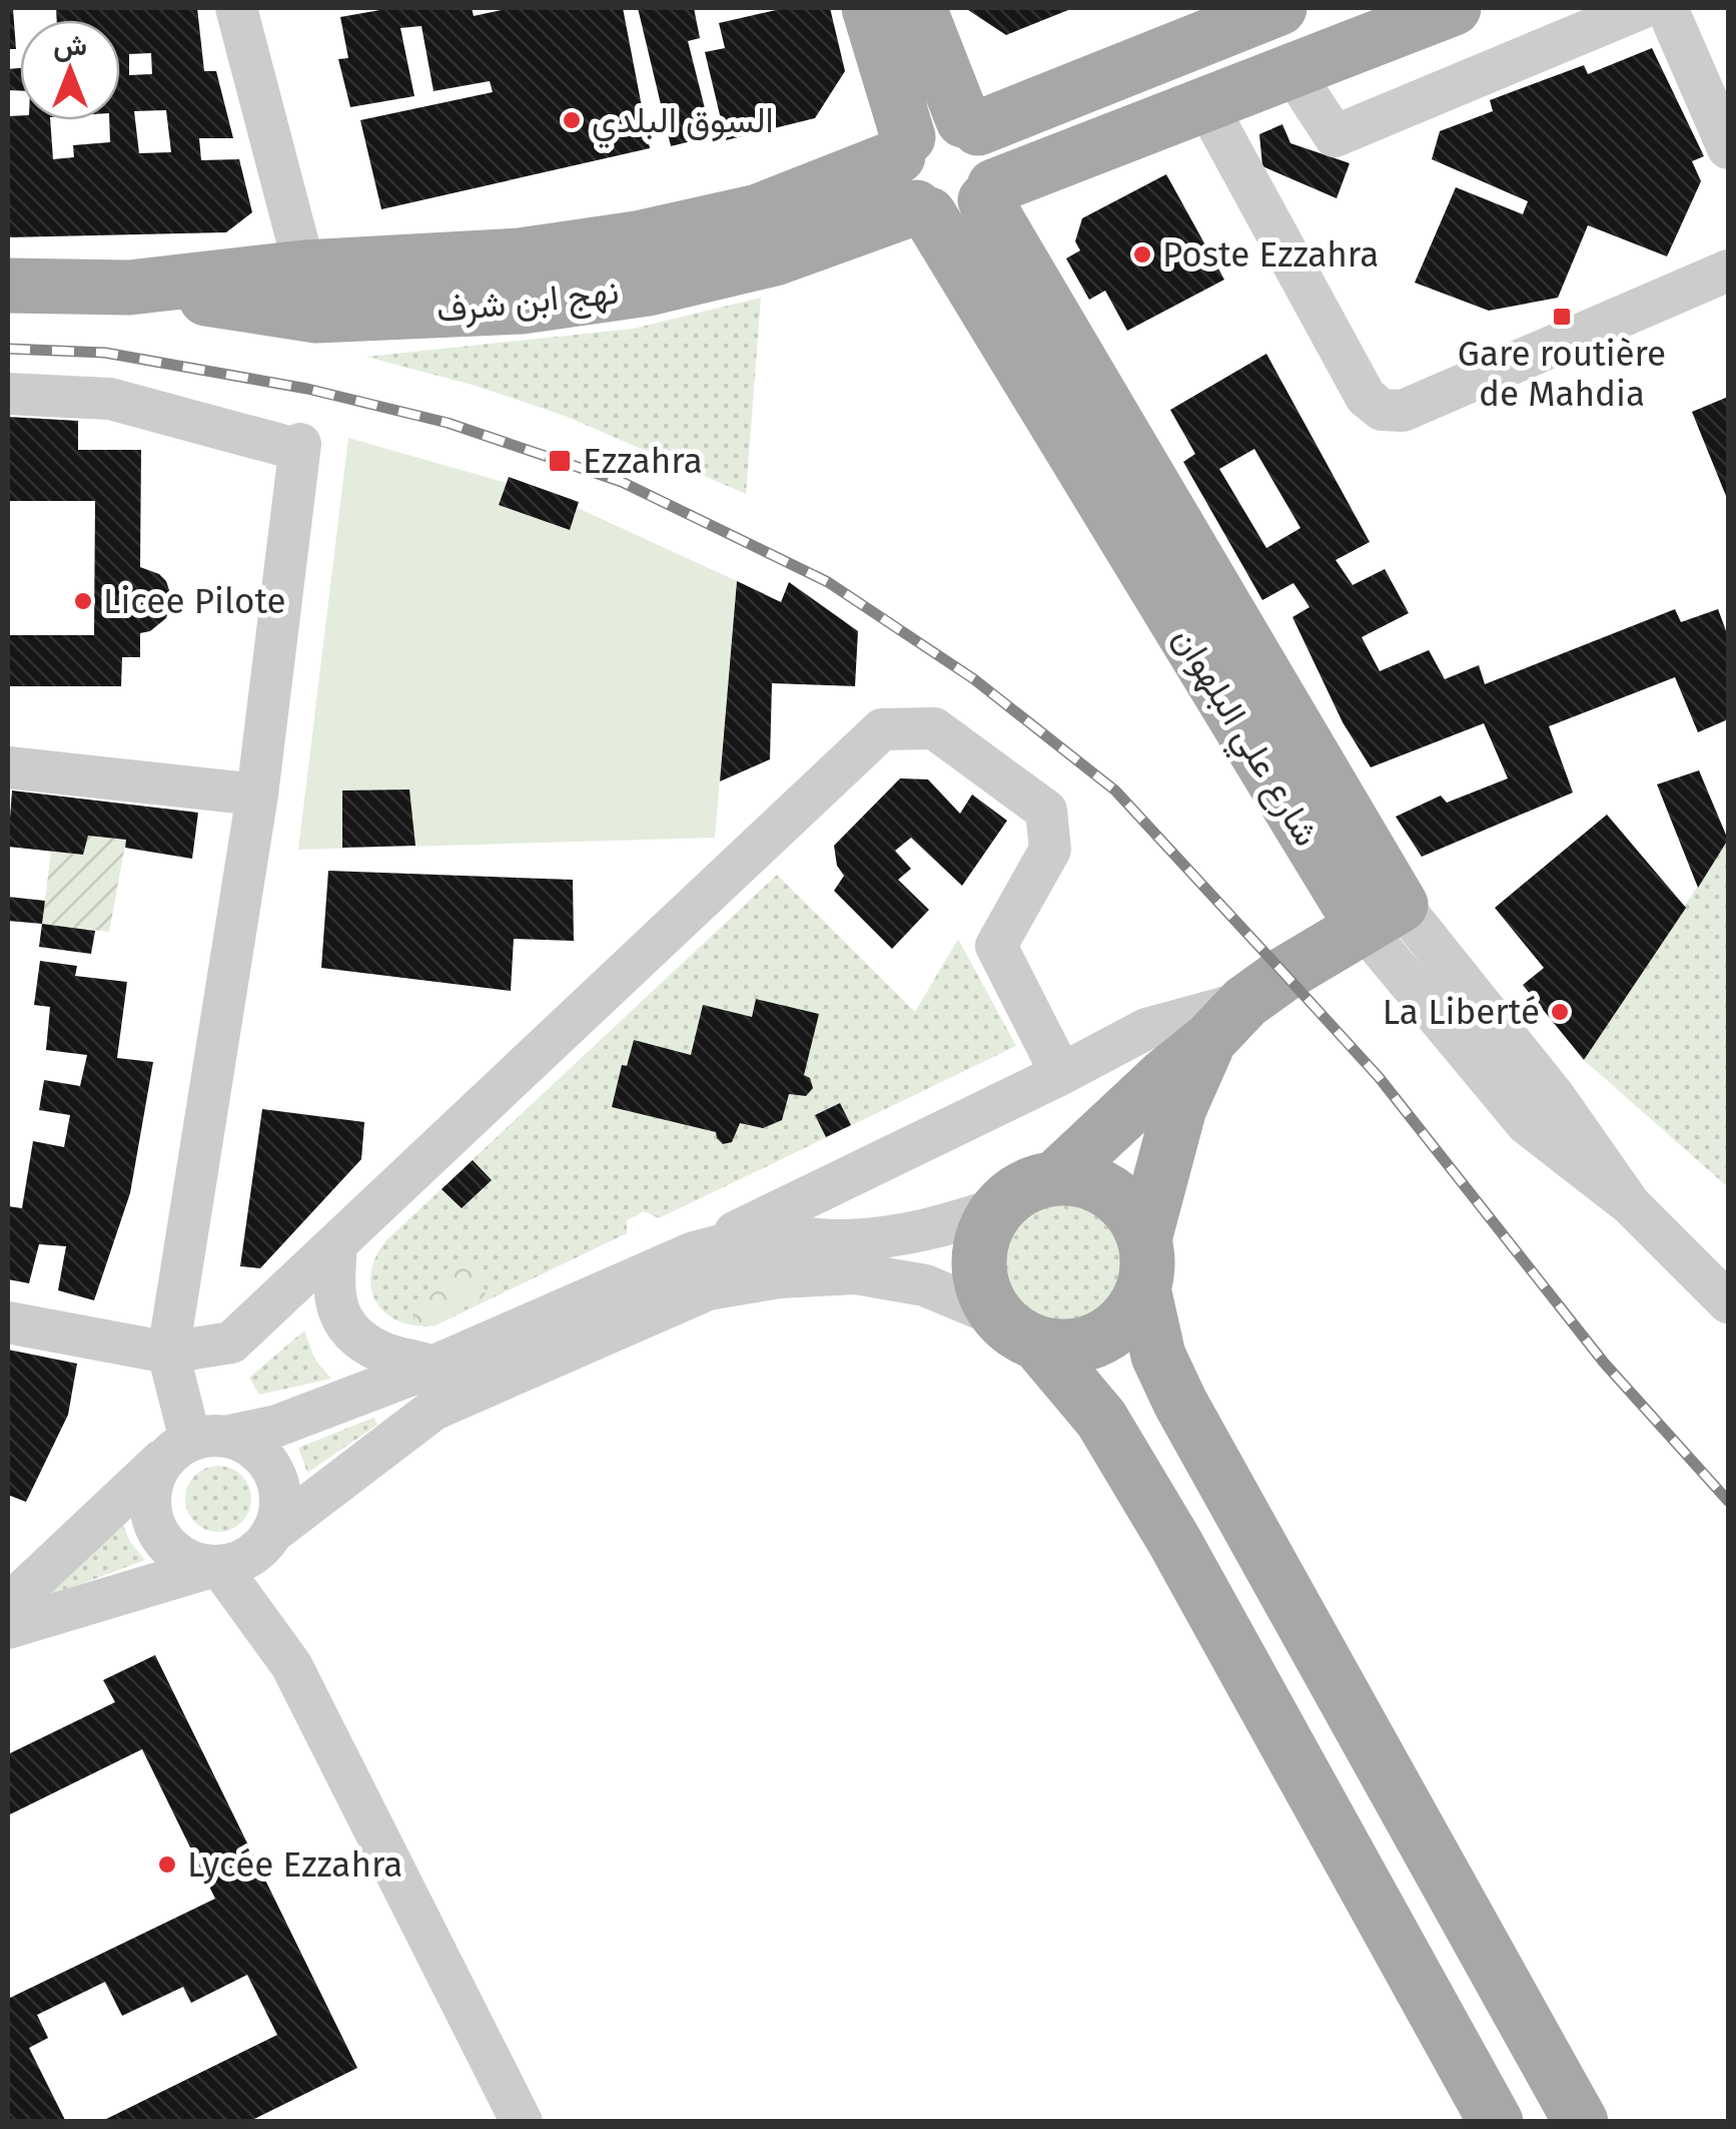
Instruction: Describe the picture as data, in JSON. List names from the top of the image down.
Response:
{
  "streets": {
    "main road": ["نهج ابن شرف", "شارع علي البلهوان"]
  },
  "crossings": [
    ["نهج ابن شرف", "شارع علي البلهوان"]
  ],
  "places": {
    "other": [
      "السوق البلدي",
      "Poste Ezzahra",
      "Licee Pilote",
      "La Liberté",
      "Lycée Ezzahra"
    ],
    "transit": ["Gare routière de Mahdia", "Ezzahra"]
  },
  "north": "top"
}
